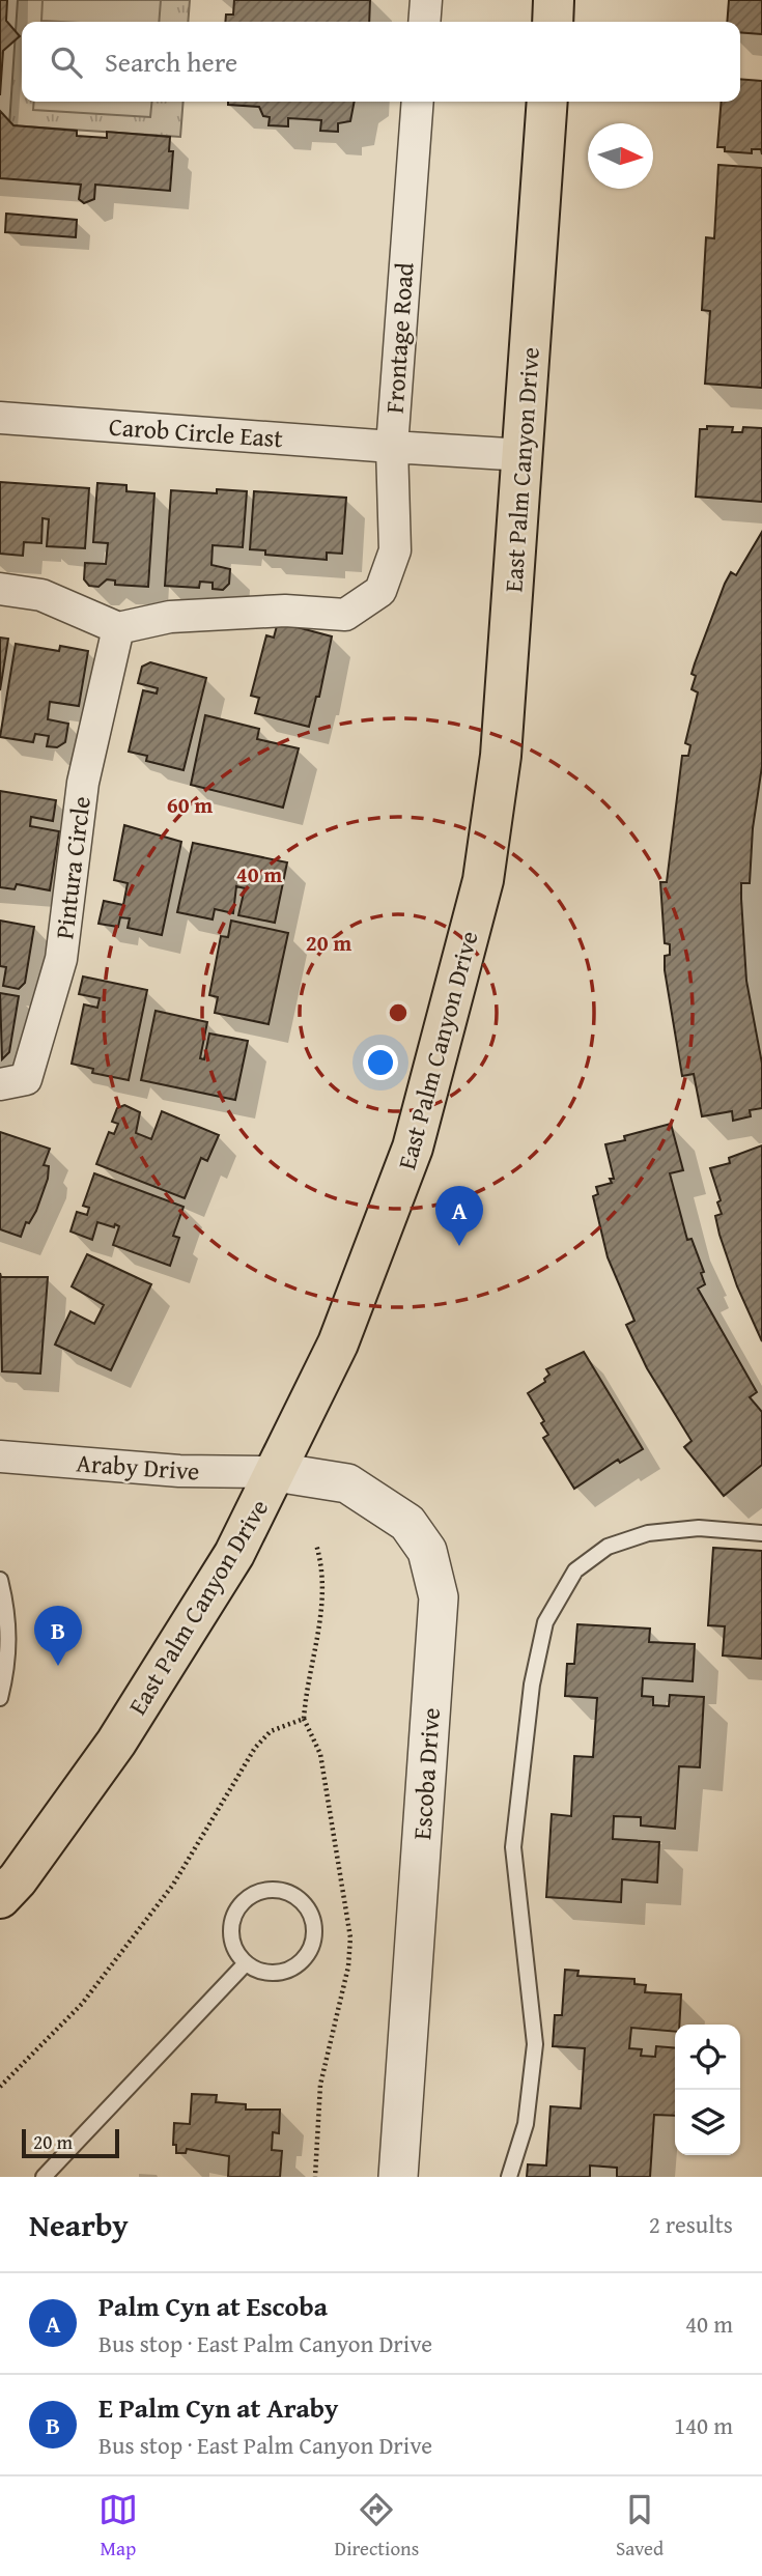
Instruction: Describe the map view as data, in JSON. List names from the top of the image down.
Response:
{
  "streets": {
    "main road": ["East Palm Canyon Drive"],
    "street": [
      "Frontage Road",
      "Carob Circle East",
      "Pintura Circle",
      "Araby Drive",
      "Escoba Drive"
    ]
  },
  "crossings": [
    ["Frontage Road", "Carob Circle East"],
    ["Frontage Road", "East Palm Canyon Drive"],
    ["East Palm Canyon Drive", "Araby Drive"],
    ["East Palm Canyon Drive", "Escoba Drive"],
    ["Araby Drive", "Escoba Drive"]
  ],
  "scale_bar": "20 m",
  "north": "right",
  "page": {
    "search": "Search here",
    "pins": ["A", "B"],
    "scale": "20 m",
    "heading": ["Nearby", "2 results"],
    "list": [
      {
        "mark": "A",
        "name": "Palm Cyn at Escoba",
        "note": "Bus stop · East Palm Canyon Drive",
        "value": "40 m"
      },
      {
        "mark": "B",
        "name": "E Palm Cyn at Araby",
        "note": "Bus stop · East Palm Canyon Drive",
        "value": "140 m"
      }
    ],
    "nav": ["Map", "Directions", "Saved"]
  },
  "rings": ["60 m", "40 m", "20 m"]
}
